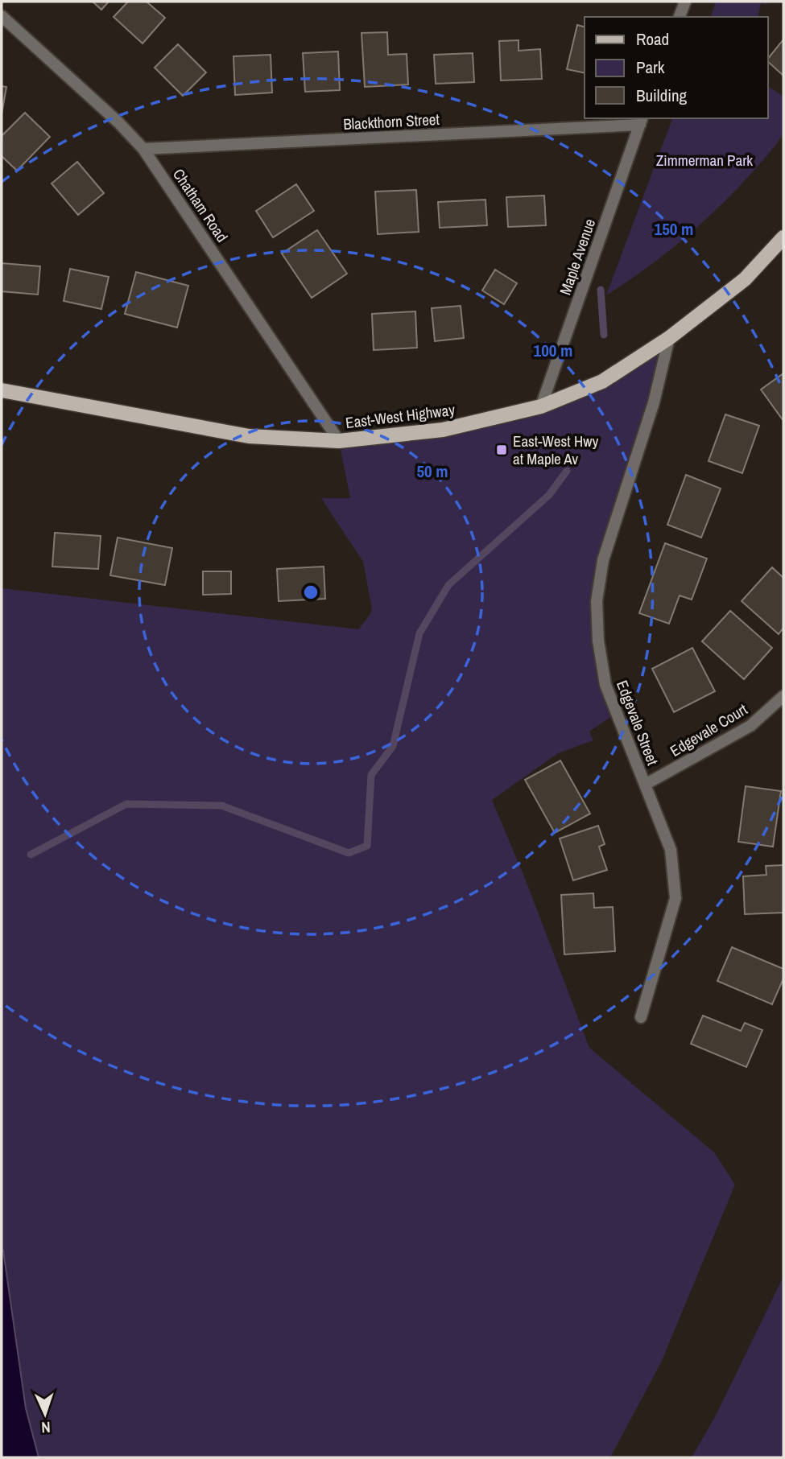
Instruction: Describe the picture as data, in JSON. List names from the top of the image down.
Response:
{
  "streets": {
    "main road": ["East-West Highway"],
    "street": [
      "Blackthorn Street",
      "Chatham Road",
      "Maple Avenue",
      "Edgevale Street",
      "Edgevale Court"
    ]
  },
  "crossings": [
    ["Blackthorn Street", "Chatham Road"],
    ["Blackthorn Street", "Maple Avenue"],
    ["Chatham Road", "East-West Highway"],
    ["Maple Avenue", "East-West Highway"],
    ["East-West Highway", "Edgevale Street"],
    ["Edgevale Street", "Edgevale Court"]
  ],
  "parks": ["Zimmerman Park"],
  "places": {
    "transit": ["East-West Hwy at Maple Av"]
  },
  "legend": ["Road", "Park", "Building"],
  "north": "bottom",
  "rings": ["150 m", "100 m", "50 m"]
}
